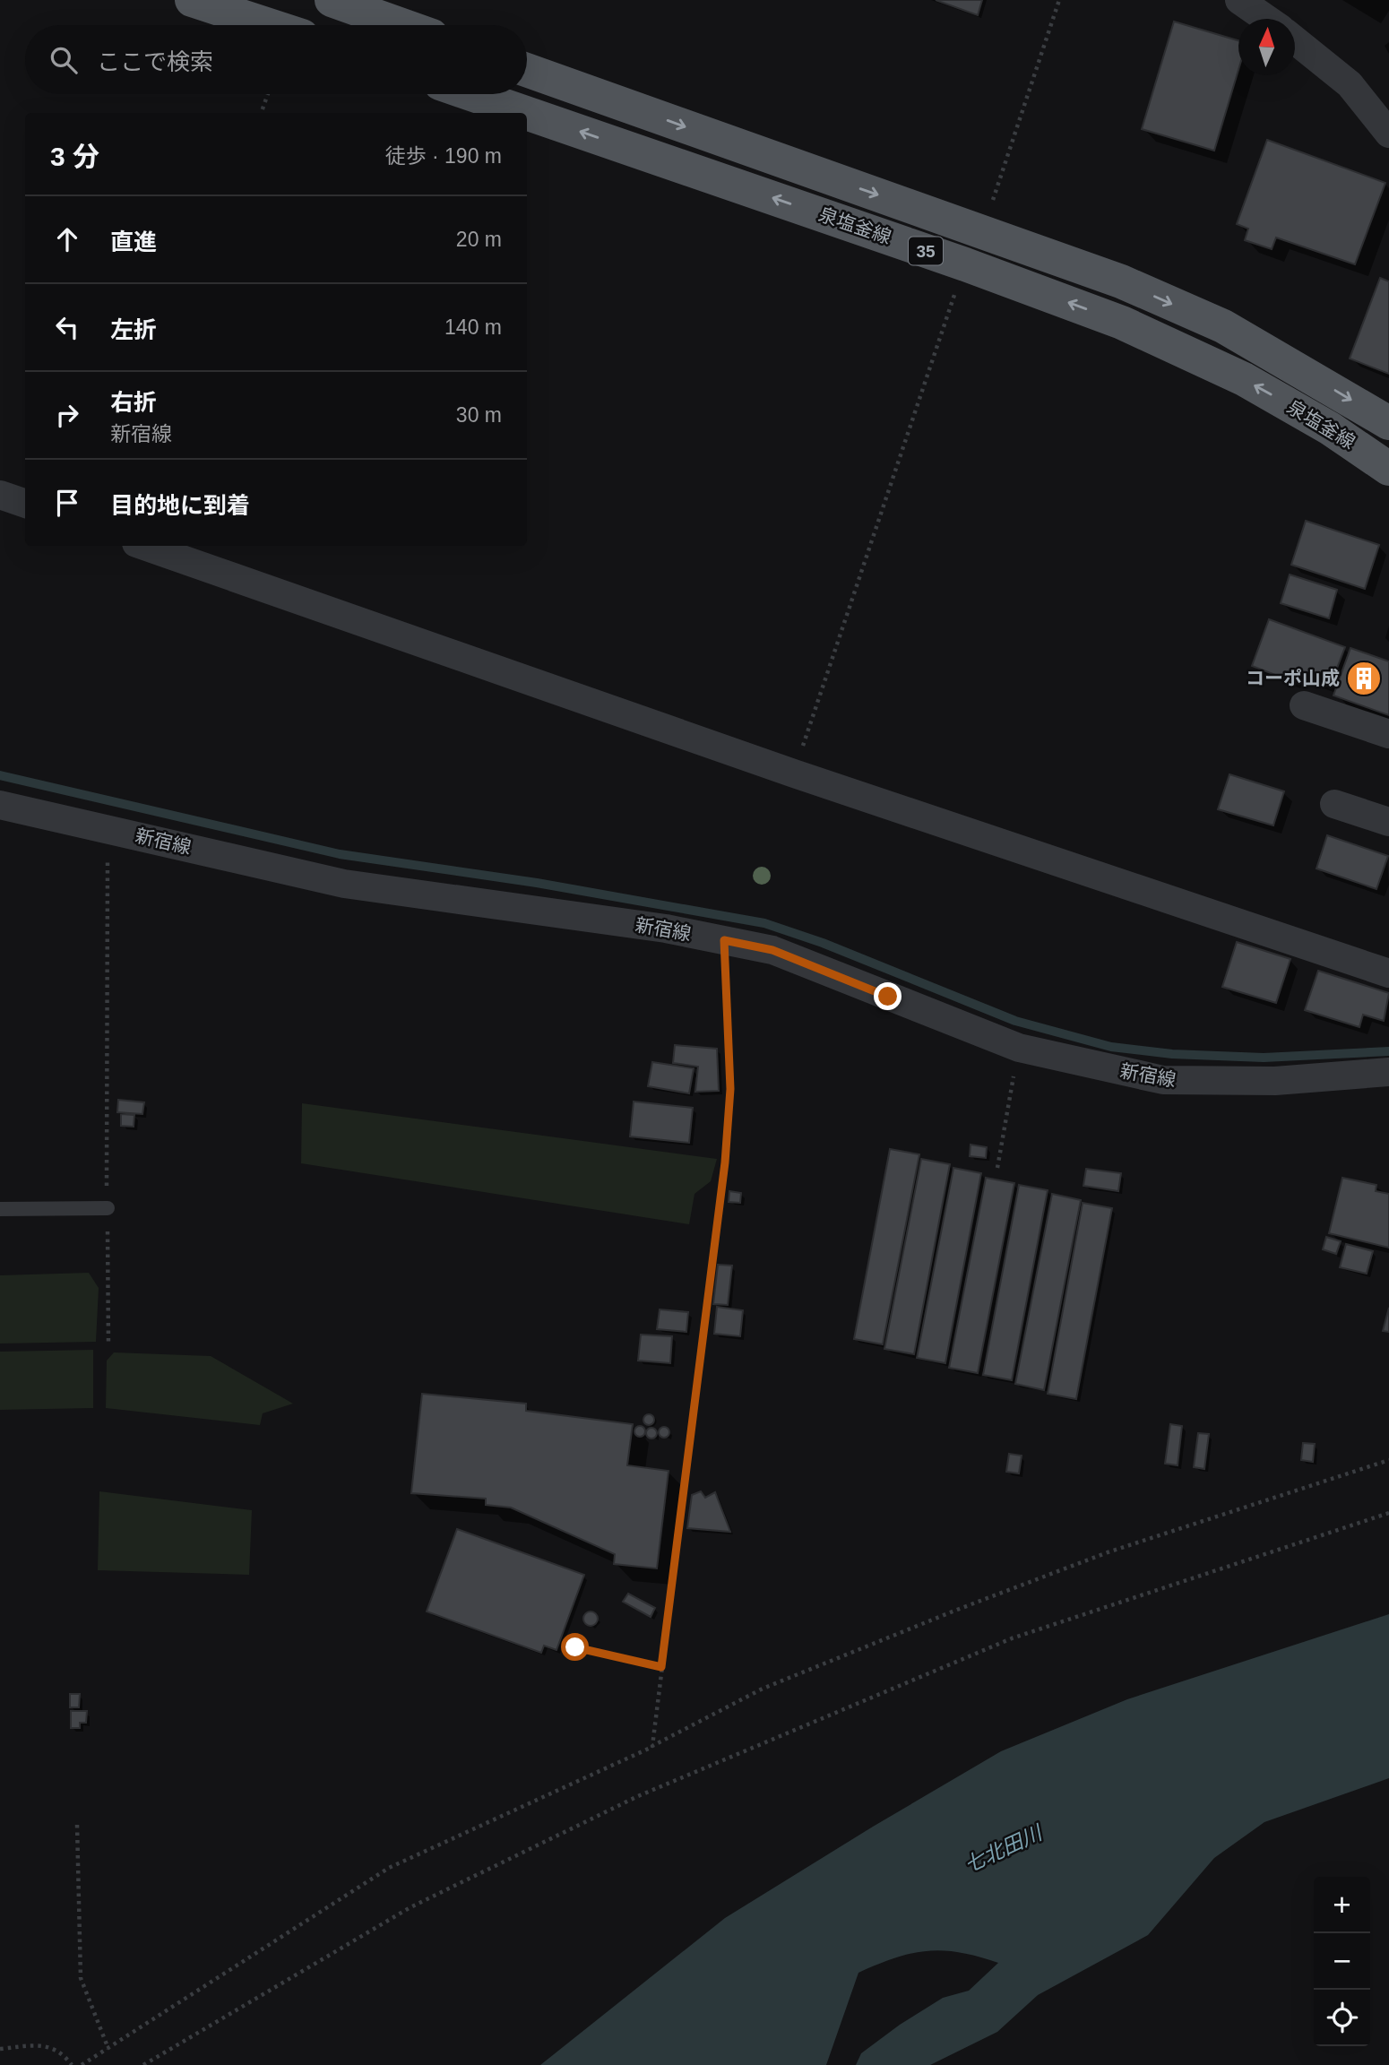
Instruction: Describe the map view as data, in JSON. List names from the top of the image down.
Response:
{
  "streets": {
    "main road": ["泉塩釜線", "35"],
    "street": ["新宿線"]
  },
  "water": ["七北田川"],
  "places": {
    "building": ["コーポ山成"]
  },
  "north": "top",
  "page": {
    "search": "ここで検索",
    "heading": ["3 分", "徒歩 · 190 m"],
    "list": [
      ["直進", "20 m"],
      ["左折", "140 m"],
      ["右折", "新宿線", "30 m"],
      "目的地に到着"
    ],
    "map_buttons": ["+", "−"]
  }
}
